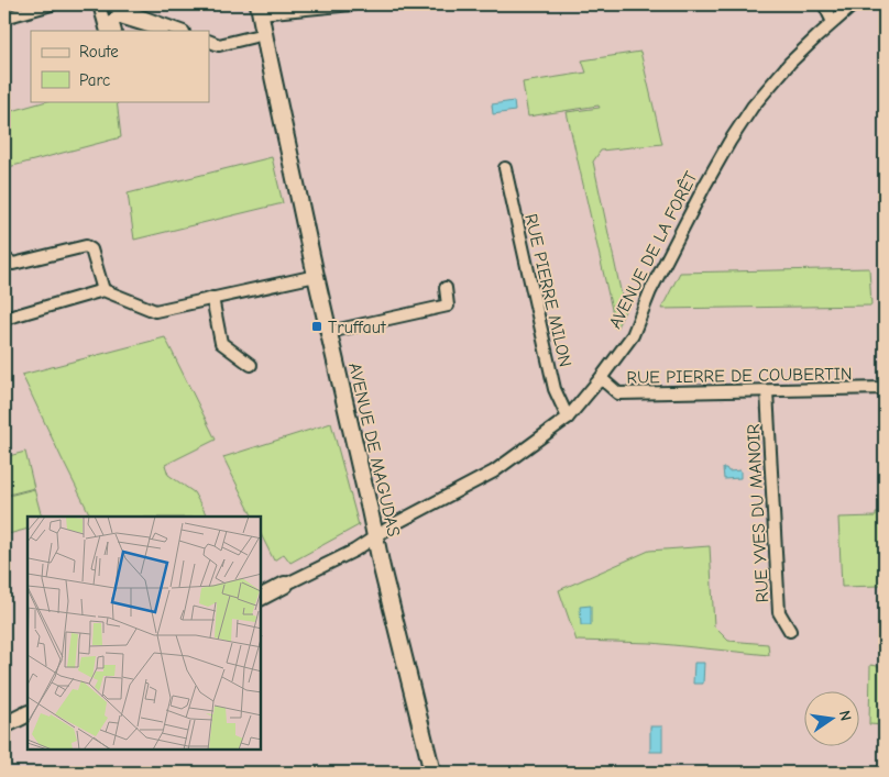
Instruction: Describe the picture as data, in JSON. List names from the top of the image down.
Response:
{
  "streets": {
    "main road": ["AVENUE DE LA FORÊT", "AVENUE DE MAGUDAS"],
    "street": ["RUE PIERRE MILON", "RUE PIERRE DE COUBERTIN", "RUE YVES DU MANOIR"]
  },
  "crossings": [
    ["AVENUE DE LA FORÊT", "RUE PIERRE MILON"],
    ["AVENUE DE LA FORÊT", "RUE PIERRE DE COUBERTIN"],
    ["AVENUE DE LA FORÊT", "AVENUE DE MAGUDAS"],
    ["RUE PIERRE DE COUBERTIN", "RUE YVES DU MANOIR"]
  ],
  "places": {
    "transit": ["Truffaut"]
  },
  "legend": ["Route", "Parc"],
  "north": "right"
}
